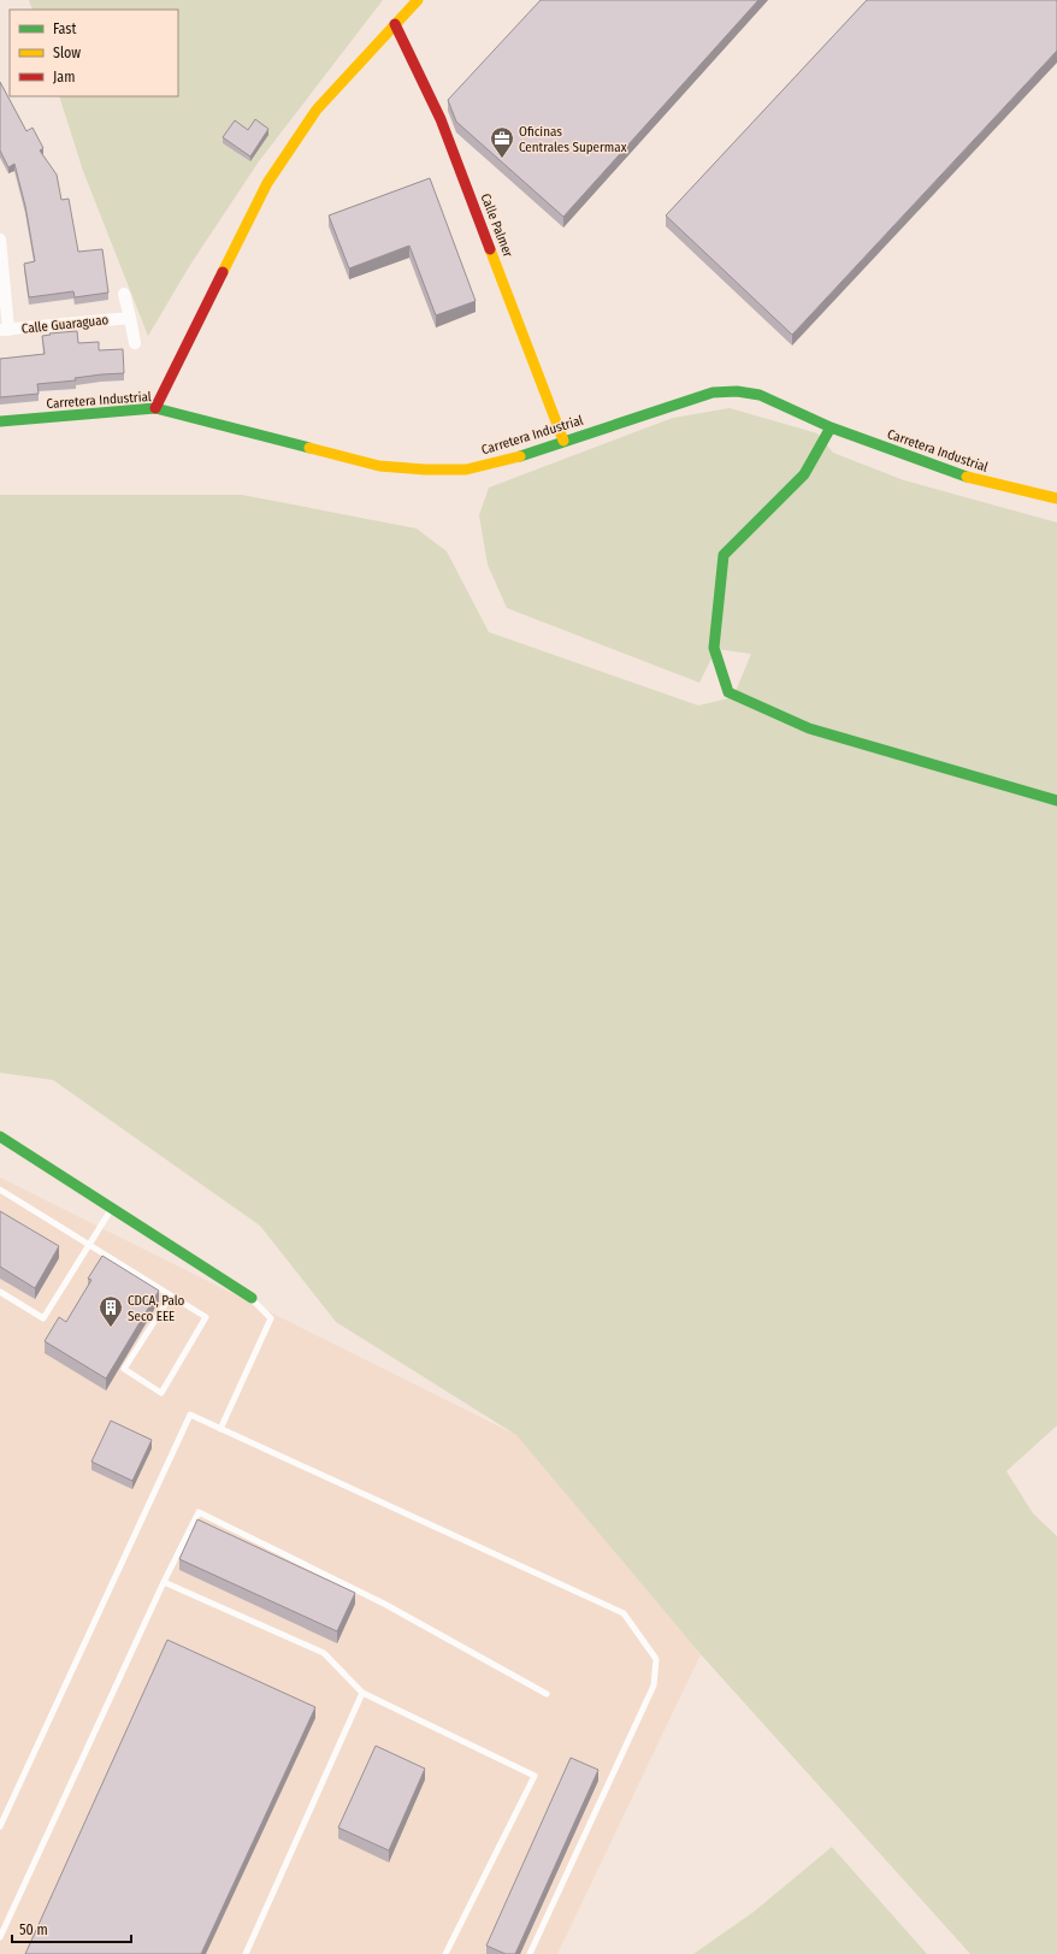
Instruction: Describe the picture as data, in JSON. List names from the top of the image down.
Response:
{
  "streets": {
    "street": ["Calle Palmer", "Calle Guaraguao", "Carretera Industrial"]
  },
  "crossings": [
    ["Calle Palmer", "Carretera Industrial"]
  ],
  "places": {
    "office": ["Oficinas Centrales Supermax"],
    "building": ["CDCA, Palo Seco EEE"]
  },
  "legend": ["Fast", "Slow", "Jam"],
  "scale_bar": "50 m"
}
